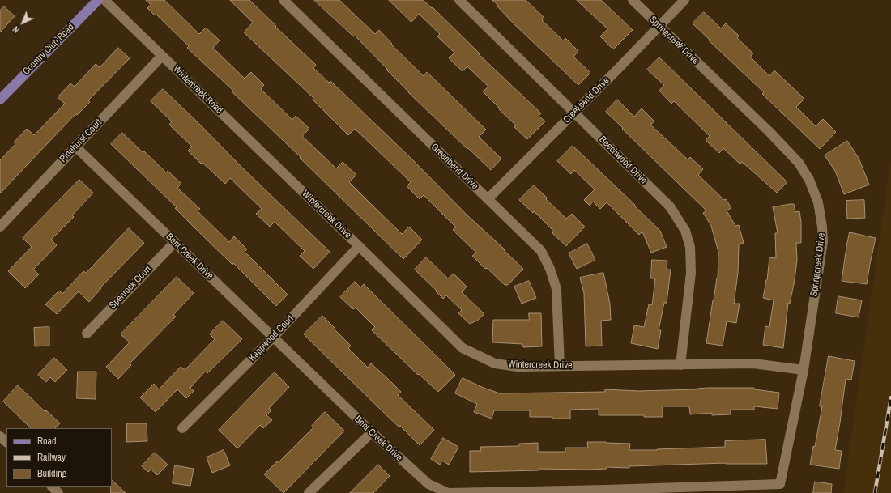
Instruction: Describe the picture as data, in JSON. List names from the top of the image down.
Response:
{
  "streets": {
    "main road": ["Country Club Road"],
    "street": [
      "Springcreek Drive",
      "Wintercreek Road",
      "Creekbend Drive",
      "Pinehurst Court",
      "Beechwood Drive",
      "Greenbend Drive",
      "Wintercreek Drive",
      "Bent Creek Drive",
      "Spenrock Court",
      "Kappwood Court"
    ]
  },
  "crossings": [
    ["Springcreek Drive", "Creekbend Drive"],
    ["Springcreek Drive", "Wintercreek Drive"],
    ["Springcreek Drive", "Bent Creek Drive"],
    ["Wintercreek Road", "Pinehurst Court"],
    ["Wintercreek Road", "Wintercreek Drive"],
    ["Creekbend Drive", "Beechwood Drive"],
    ["Creekbend Drive", "Greenbend Drive"],
    ["Pinehurst Court", "Bent Creek Drive"],
    ["Beechwood Drive", "Wintercreek Drive"],
    ["Greenbend Drive", "Wintercreek Drive"],
    ["Wintercreek Drive", "Kappwood Court"],
    ["Bent Creek Drive", "Spenrock Court"],
    ["Bent Creek Drive", "Kappwood Court"]
  ],
  "legend": ["Road", "Railway", "Building"],
  "north": "bottom left"
}
